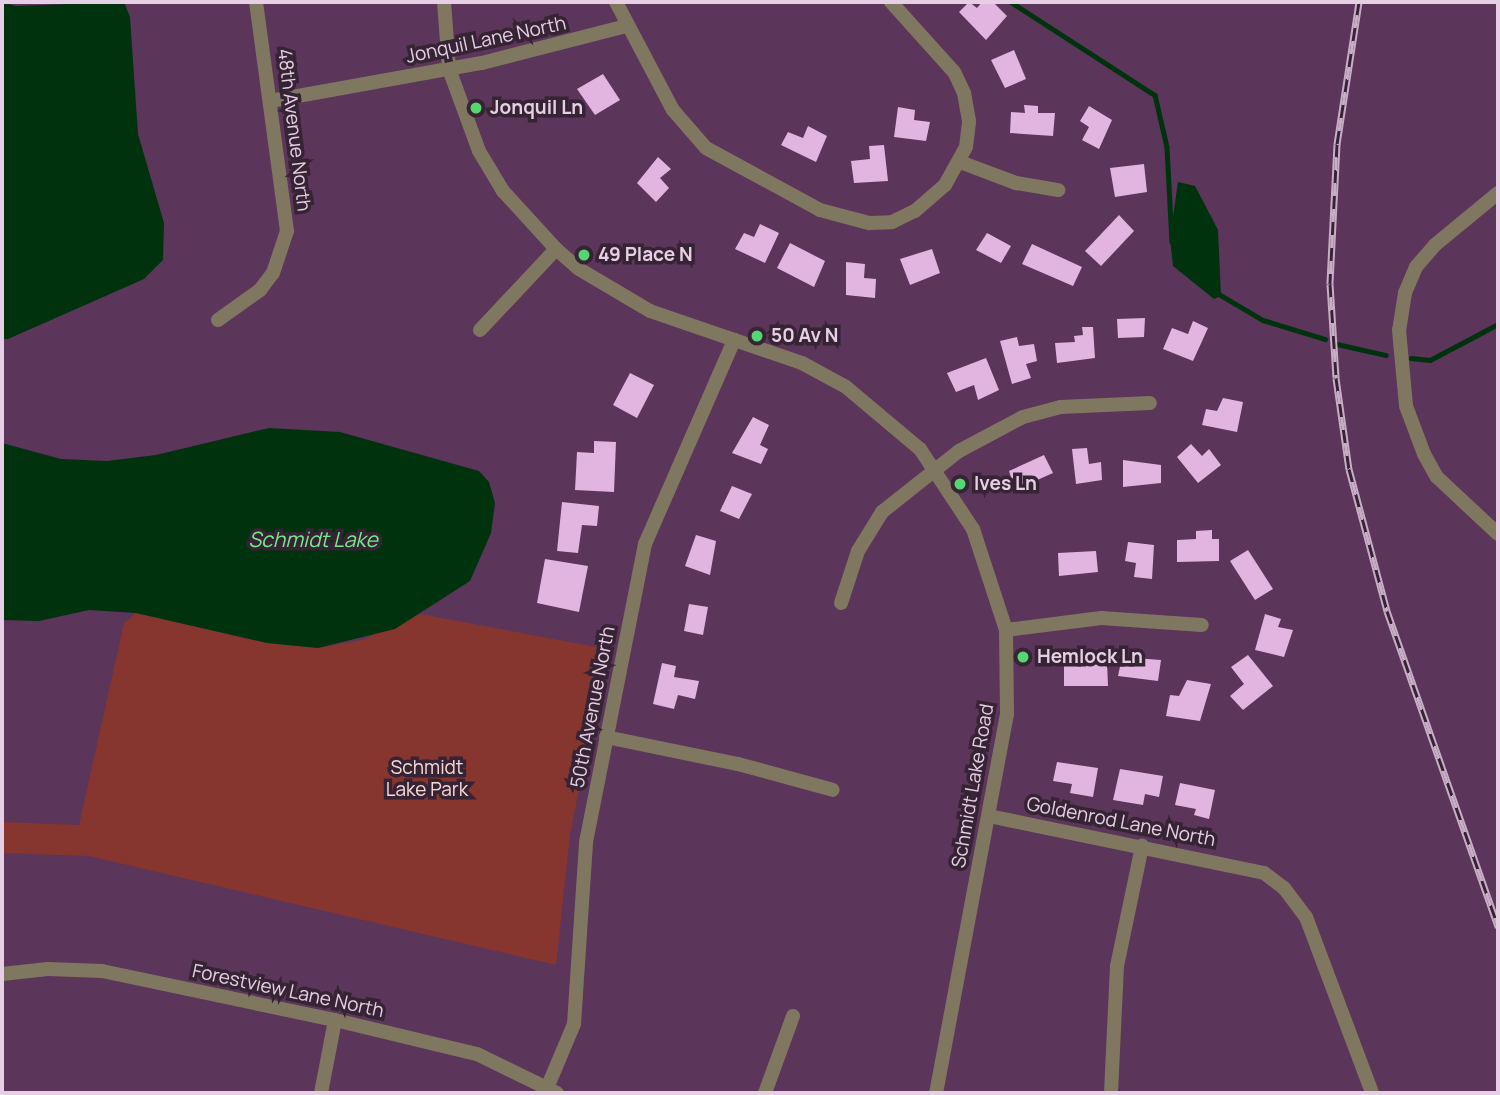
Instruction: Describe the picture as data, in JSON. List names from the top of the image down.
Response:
{
  "streets": {
    "street": [
      "Jonquil Lane North",
      "48th Avenue North",
      "50th Avenue North",
      "Schmidt Lake Road",
      "Goldenrod Lane North",
      "Forestview Lane North"
    ]
  },
  "crossings": [
    ["Jonquil Lane North", "48th Avenue North"],
    ["Jonquil Lane North", "Schmidt Lake Road"],
    ["50th Avenue North", "Schmidt Lake Road"],
    ["50th Avenue North", "Forestview Lane North"],
    ["Schmidt Lake Road", "Goldenrod Lane North"]
  ],
  "water": ["Schmidt Lake"],
  "parks": ["Schmidt Lake Park"],
  "places": [
    "Jonquil Ln",
    "49 Place N",
    "50 Av N",
    "Ives Ln",
    "Hemlock Ln"
  ]
}
